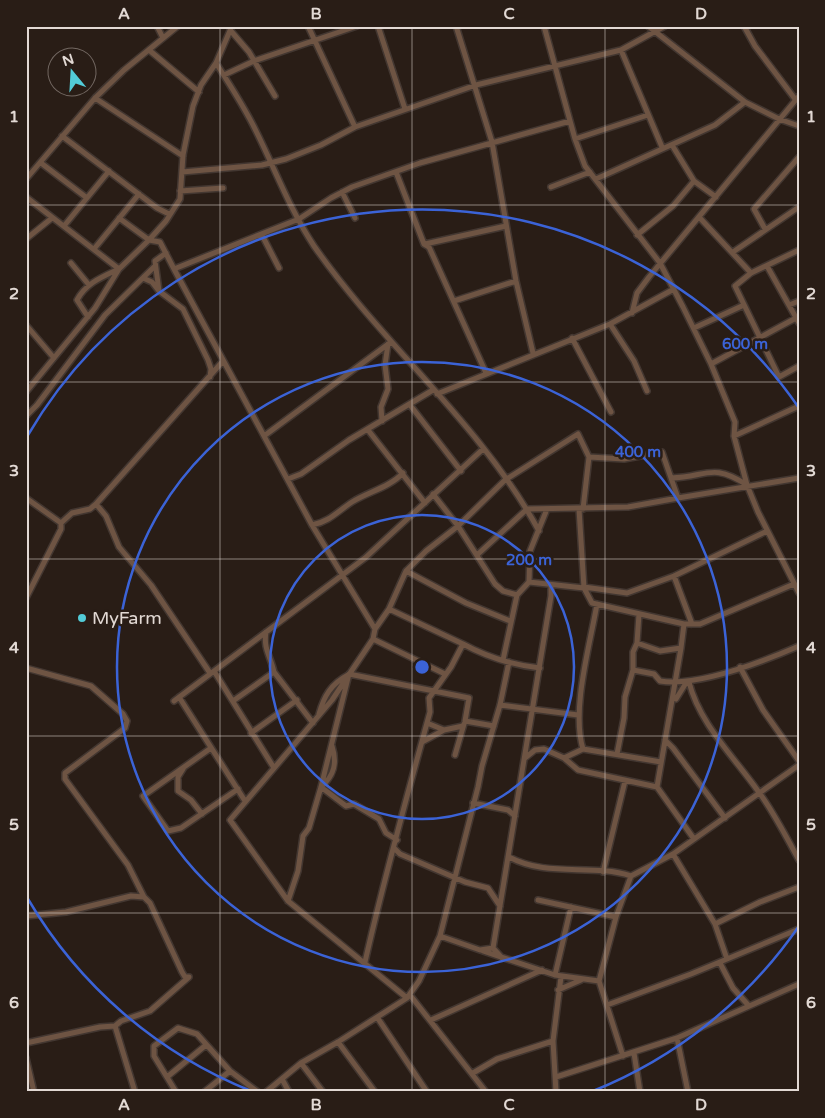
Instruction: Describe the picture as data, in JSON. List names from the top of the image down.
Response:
{
  "places": ["MyFarm"],
  "north": "top",
  "grid": {
    "columns": [
      "A",
      "B",
      "C",
      "D"
    ],
    "rows": [
      "1",
      "2",
      "3",
      "4",
      "5",
      "6"
    ]
  },
  "rings": ["600 m", "400 m", "200 m"]
}
